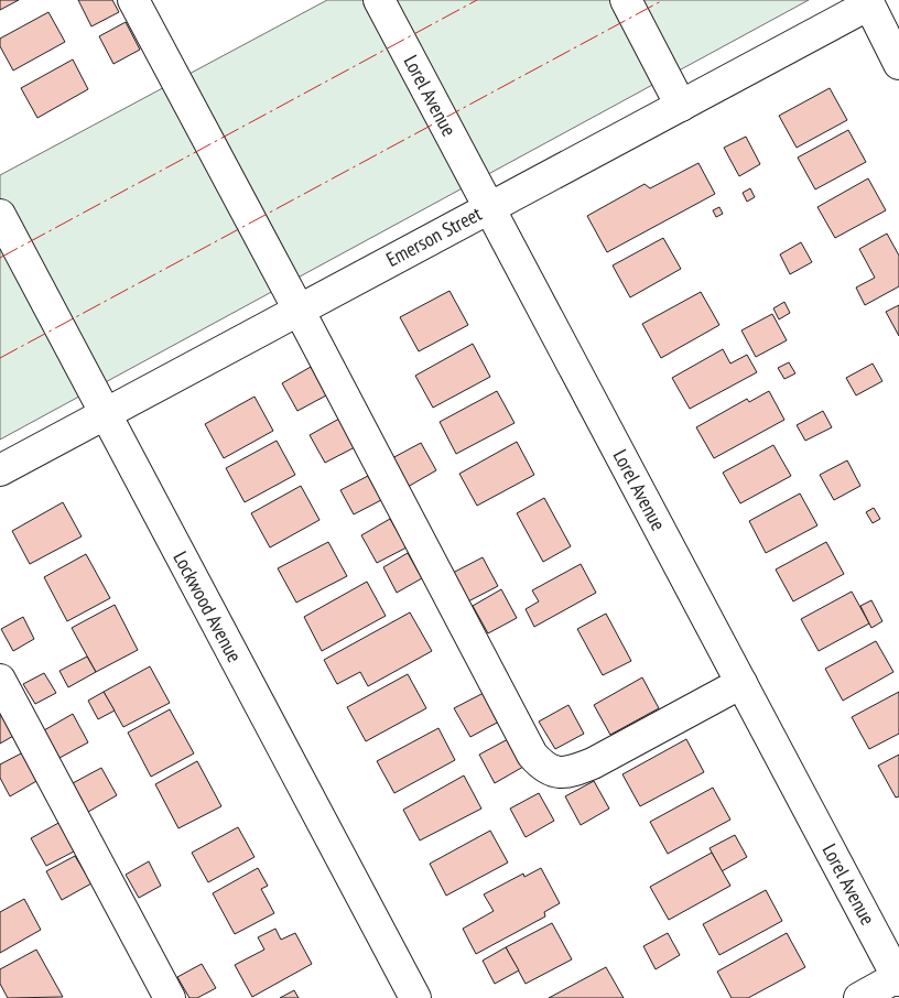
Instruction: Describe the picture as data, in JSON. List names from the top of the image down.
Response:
{
  "streets": {
    "street": ["Lorel Avenue", "Emerson Street", "Lockwood Avenue"]
  },
  "crossings": [
    ["Lorel Avenue", "Emerson Street"],
    ["Emerson Street", "Lockwood Avenue"]
  ]
}
